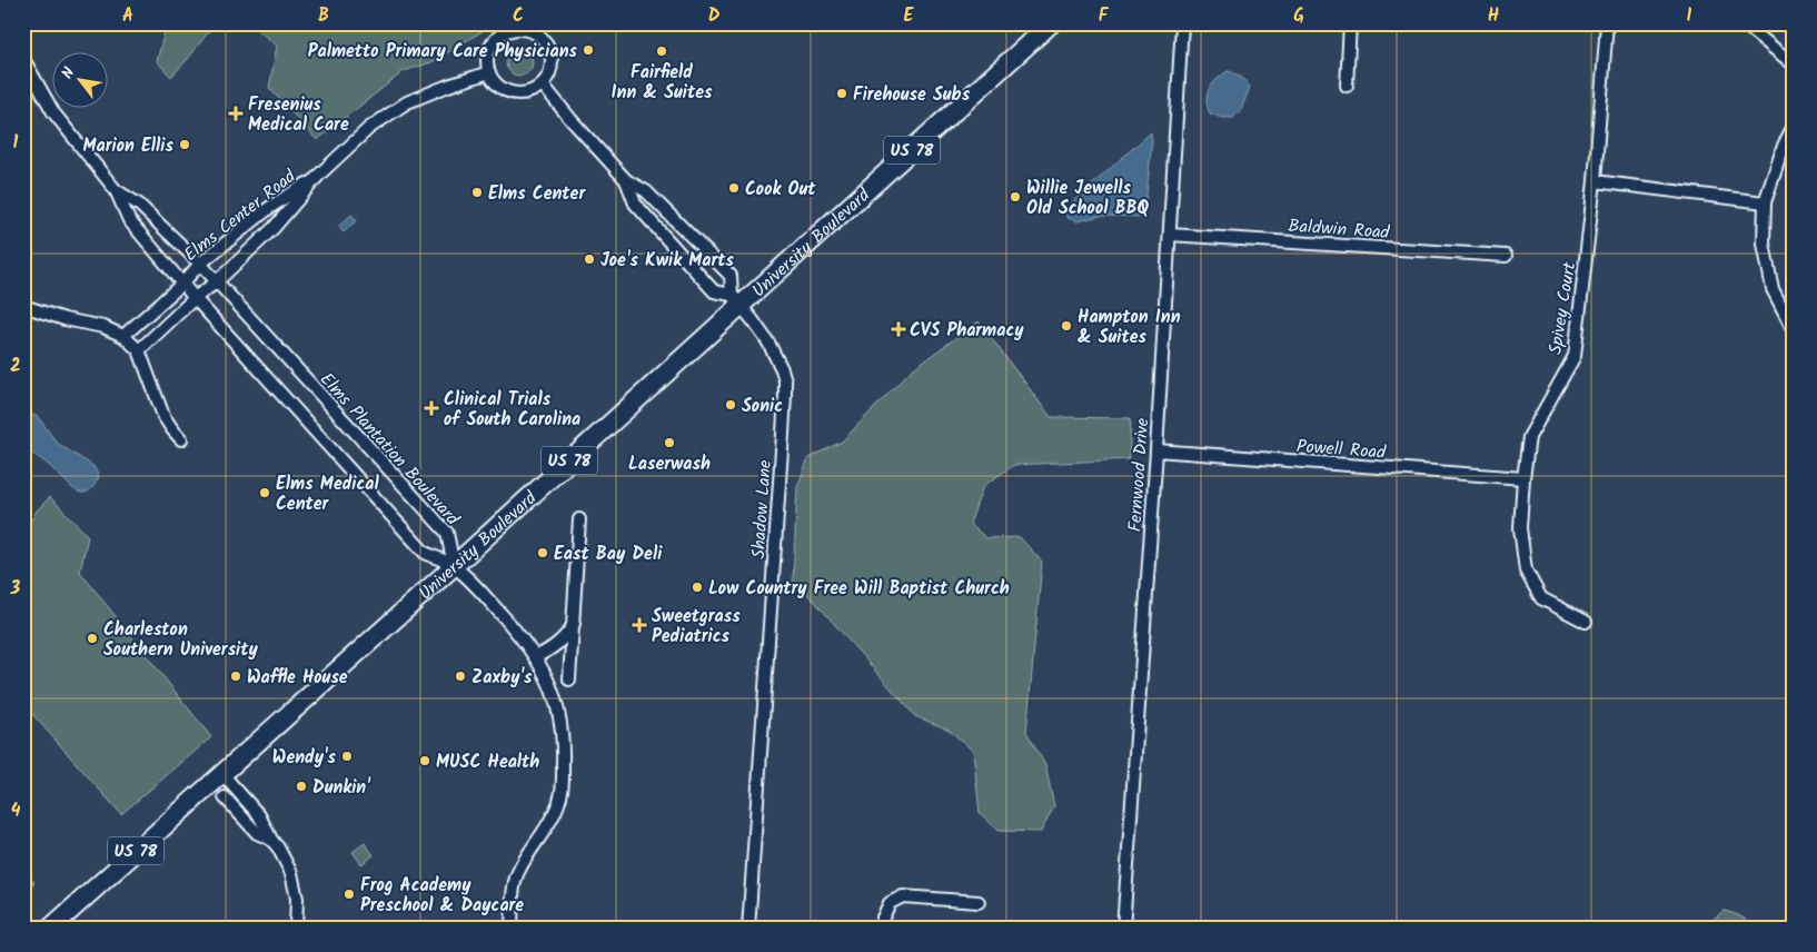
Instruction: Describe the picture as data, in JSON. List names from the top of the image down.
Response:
{
  "streets": {
    "main road": ["US 78", "University Boulevard"],
    "street": [
      "Elms Center Road",
      "Baldwin Road",
      "Spivey Court",
      "Elms Plantation Boulevard",
      "Powell Road",
      "Fernwood Drive",
      "Shadow Lane"
    ]
  },
  "crossings": [
    ["Elms Center Road", "Elms Plantation Boulevard"],
    ["Baldwin Road", "Fernwood Drive"],
    ["University Boulevard", "Elms Plantation Boulevard"],
    ["University Boulevard", "Shadow Lane"],
    ["Spivey Court", "Powell Road"],
    ["Powell Road", "Fernwood Drive"]
  ],
  "places": {
    "other": [
      "Palmetto Primary Care Physicians",
      "Fairfield Inn & Suites",
      "Firehouse Subs",
      "Marion Ellis",
      "Cook Out",
      "Elms Center",
      "Willie Jewells Old School BBQ",
      "Joe's Kwik Marts",
      "Hampton Inn & Suites",
      "Sonic",
      "Laserwash",
      "Elms Medical Center",
      "East Bay Deli",
      "Low Country Free Will Baptist Church",
      "Charleston Southern University",
      "Waffle House",
      "Zaxby's",
      "Wendy's",
      "MUSC Health",
      "Dunkin'",
      "Frog Academy Preschool & Daycare"
    ],
    "health": [
      "Fresenius Medical Care",
      "CVS Pharmacy",
      "Clinical Trials of South Carolina",
      "Sweetgrass Pediatrics"
    ]
  },
  "north": "top left",
  "grid": {
    "columns": [
      "A",
      "B",
      "C",
      "D",
      "E",
      "F",
      "G",
      "H",
      "I"
    ],
    "rows": [
      "1",
      "2",
      "3",
      "4"
    ]
  }
}
